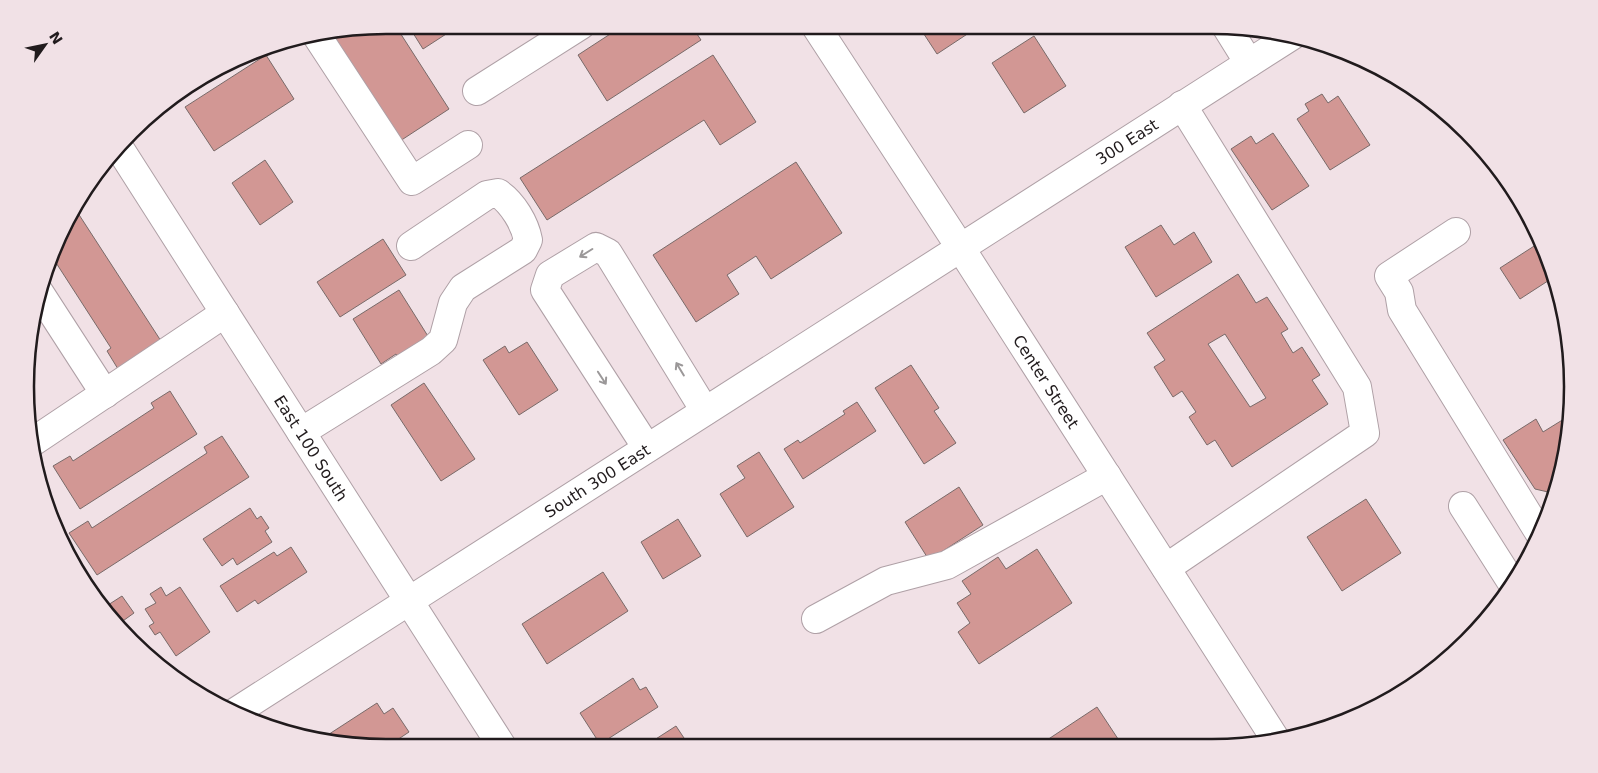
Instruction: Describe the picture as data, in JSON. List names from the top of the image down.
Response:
{
  "streets": {
    "street": [
      "300 East",
      "Center Street",
      "East 100 South",
      "South 300 East"
    ]
  },
  "crossings": [
    ["300 East", "Center Street"],
    ["300 East", "South 300 East"],
    ["Center Street", "South 300 East"],
    ["East 100 South", "South 300 East"]
  ],
  "north": "top right"
}
